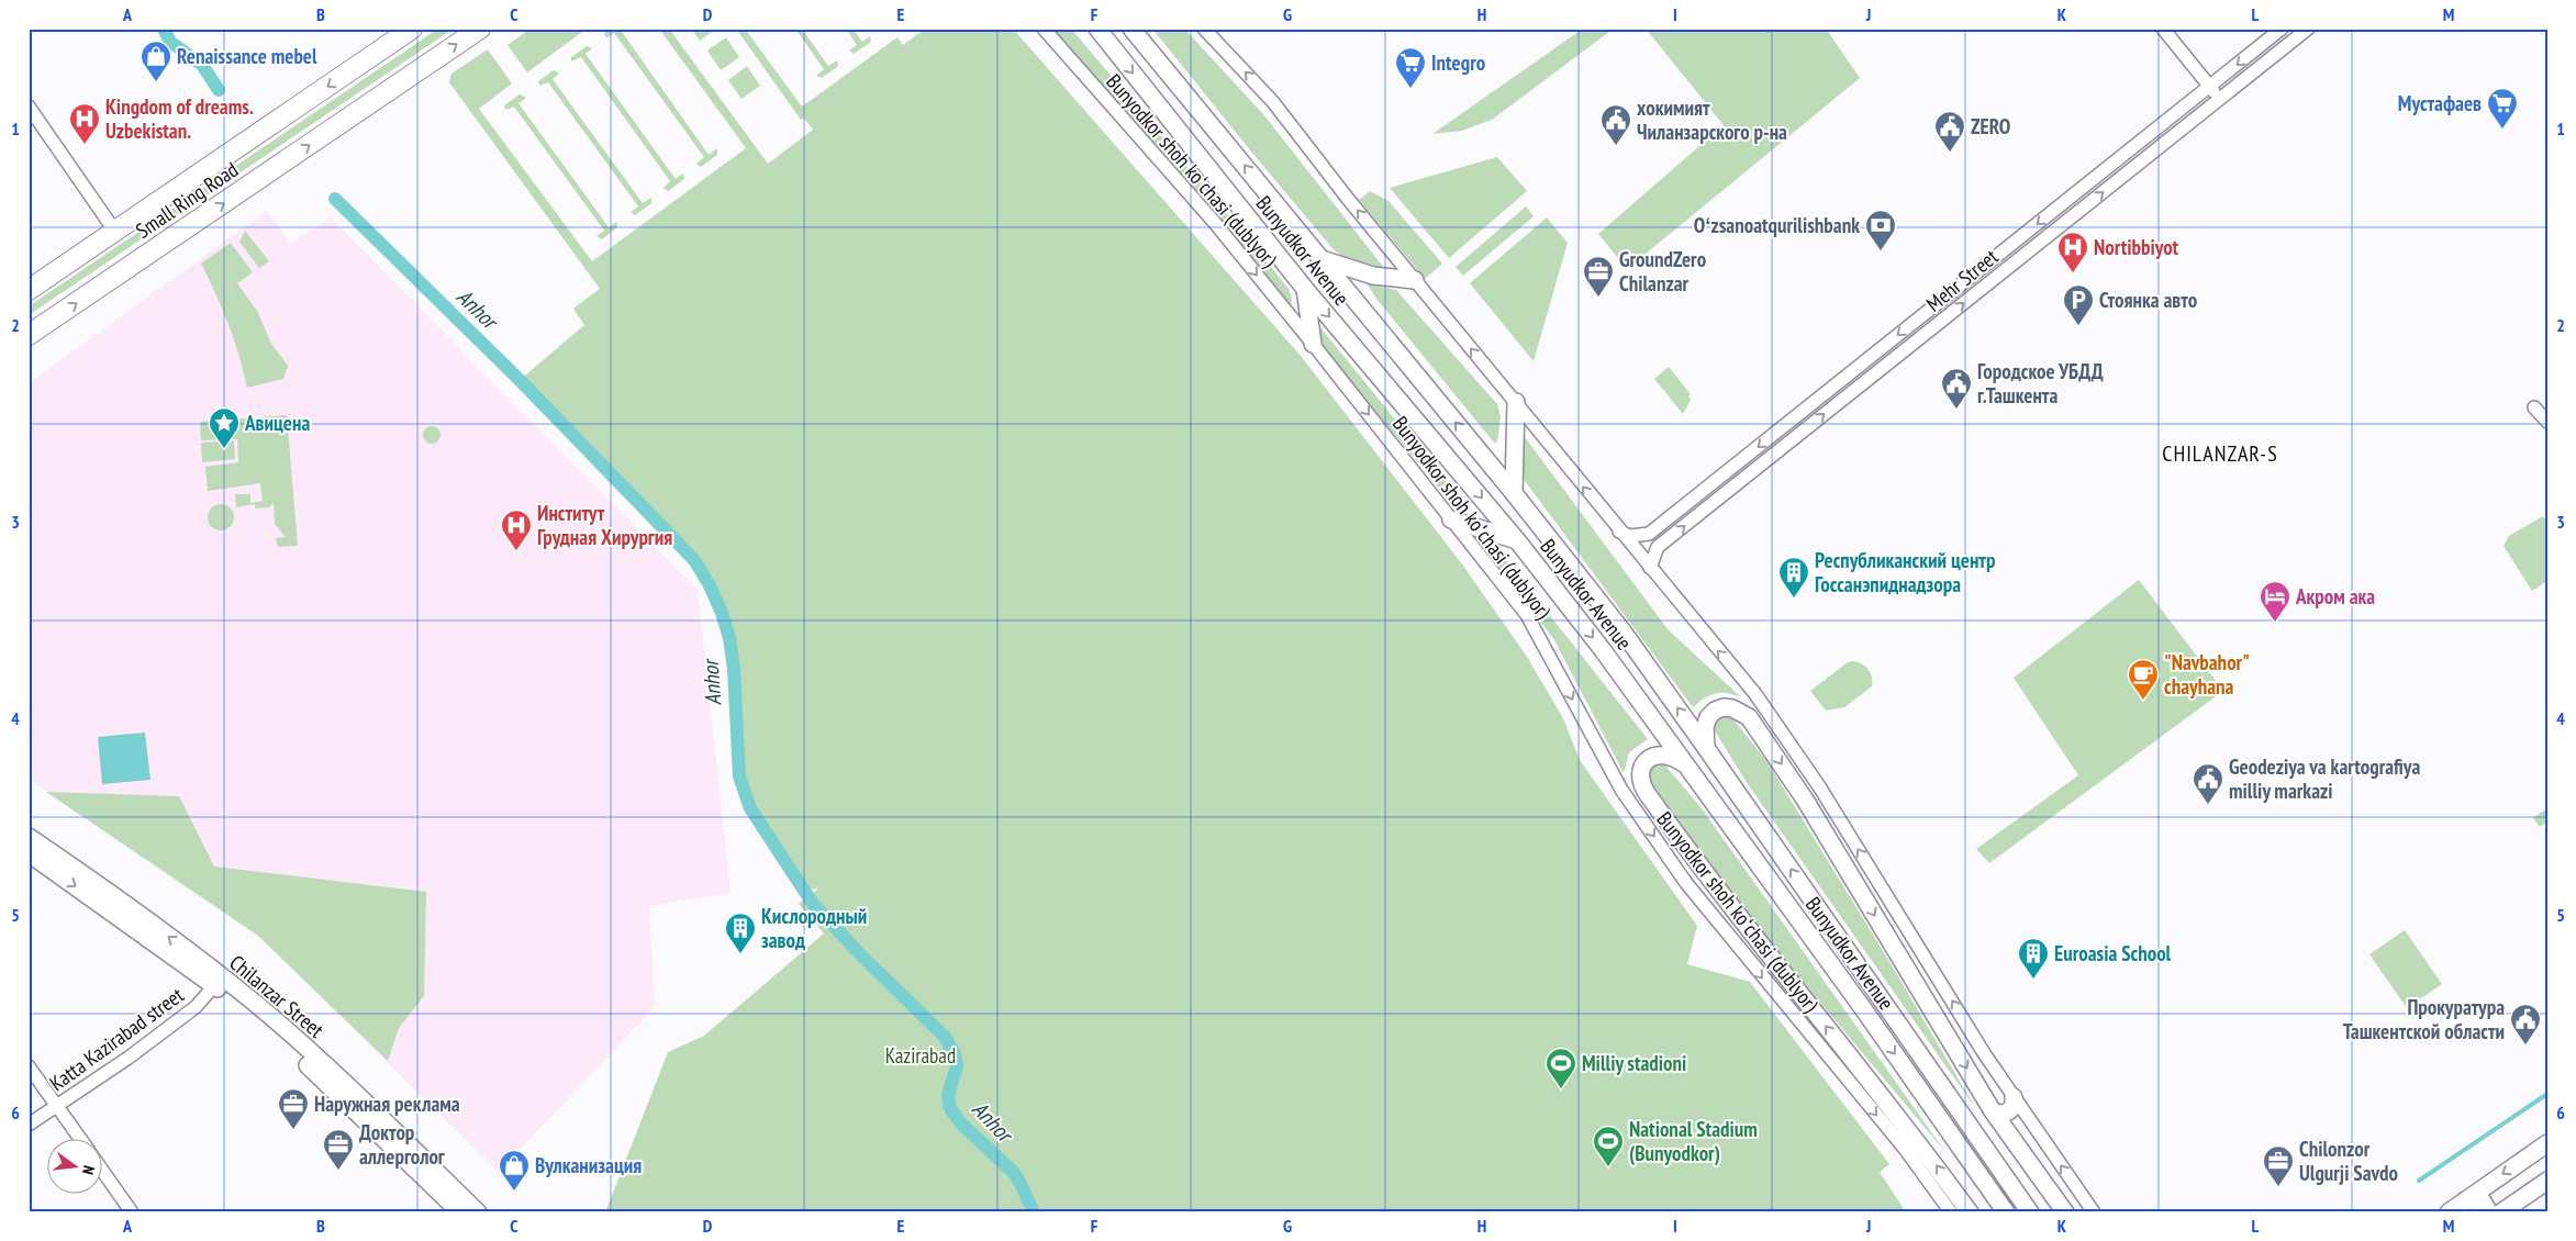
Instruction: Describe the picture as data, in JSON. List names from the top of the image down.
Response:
{
  "streets": {
    "highway": ["Small Ring Road"],
    "main road": ["Bunyudkor Avenue", "Chilanzar Street"],
    "street": ["Bunyodkor shoh koʻchasi (dublyor)", "Mehr Street", "Katta Kazirabad street"]
  },
  "crossings": [
    ["Chilanzar Street", "Katta Kazirabad street"]
  ],
  "one_way": ["Bunyodkor shoh koʻchasi (dublyor)"],
  "districts": ["CHILANZAR-S"],
  "water": ["Anhor"],
  "parks": ["Kazirabad"],
  "places": {
    "shop": ["Renaissance mebel", "Вулканизация"],
    "supermarket": ["Integro", "Мустафаев"],
    "hospital": ["Kingdom of dreams. Uzbekistan.", "Nortibbiyot", "Институт Грудная Хирургия"],
    "public building": [
      "хокимият Чиланзарского р-на",
      "ZERO",
      "Городское УБДД г.Ташкента",
      "Geodeziya va kartografiya milliy markazi",
      "Прокуратура Ташкентской области"
    ],
    "bank": ["Oʻzsanoatqurilishbank"],
    "office": [
      "GroundZero Chilanzar",
      "Наружная реклама",
      "Доктор аллерголог",
      "Chilonzor Ulgurji Savdo"
    ],
    "parking": ["Стоянка авто"],
    "place": ["Авицена"],
    "building": ["Республиканский центр Госсанэпиднадзора", "Кислородный завод", "Euroasia School"],
    "hotel": ["Акром ака"],
    "cafe": ["\"Navbahor\" chayhana"],
    "sports": ["Milliy stadioni", "National Stadium (Bunyodkor)"]
  },
  "north": "right",
  "grid": {
    "columns": [
      "A",
      "B",
      "C",
      "D",
      "E",
      "F",
      "G",
      "H",
      "I",
      "J",
      "K",
      "L",
      "M"
    ],
    "rows": [
      "1",
      "2",
      "3",
      "4",
      "5",
      "6"
    ]
  }
}
